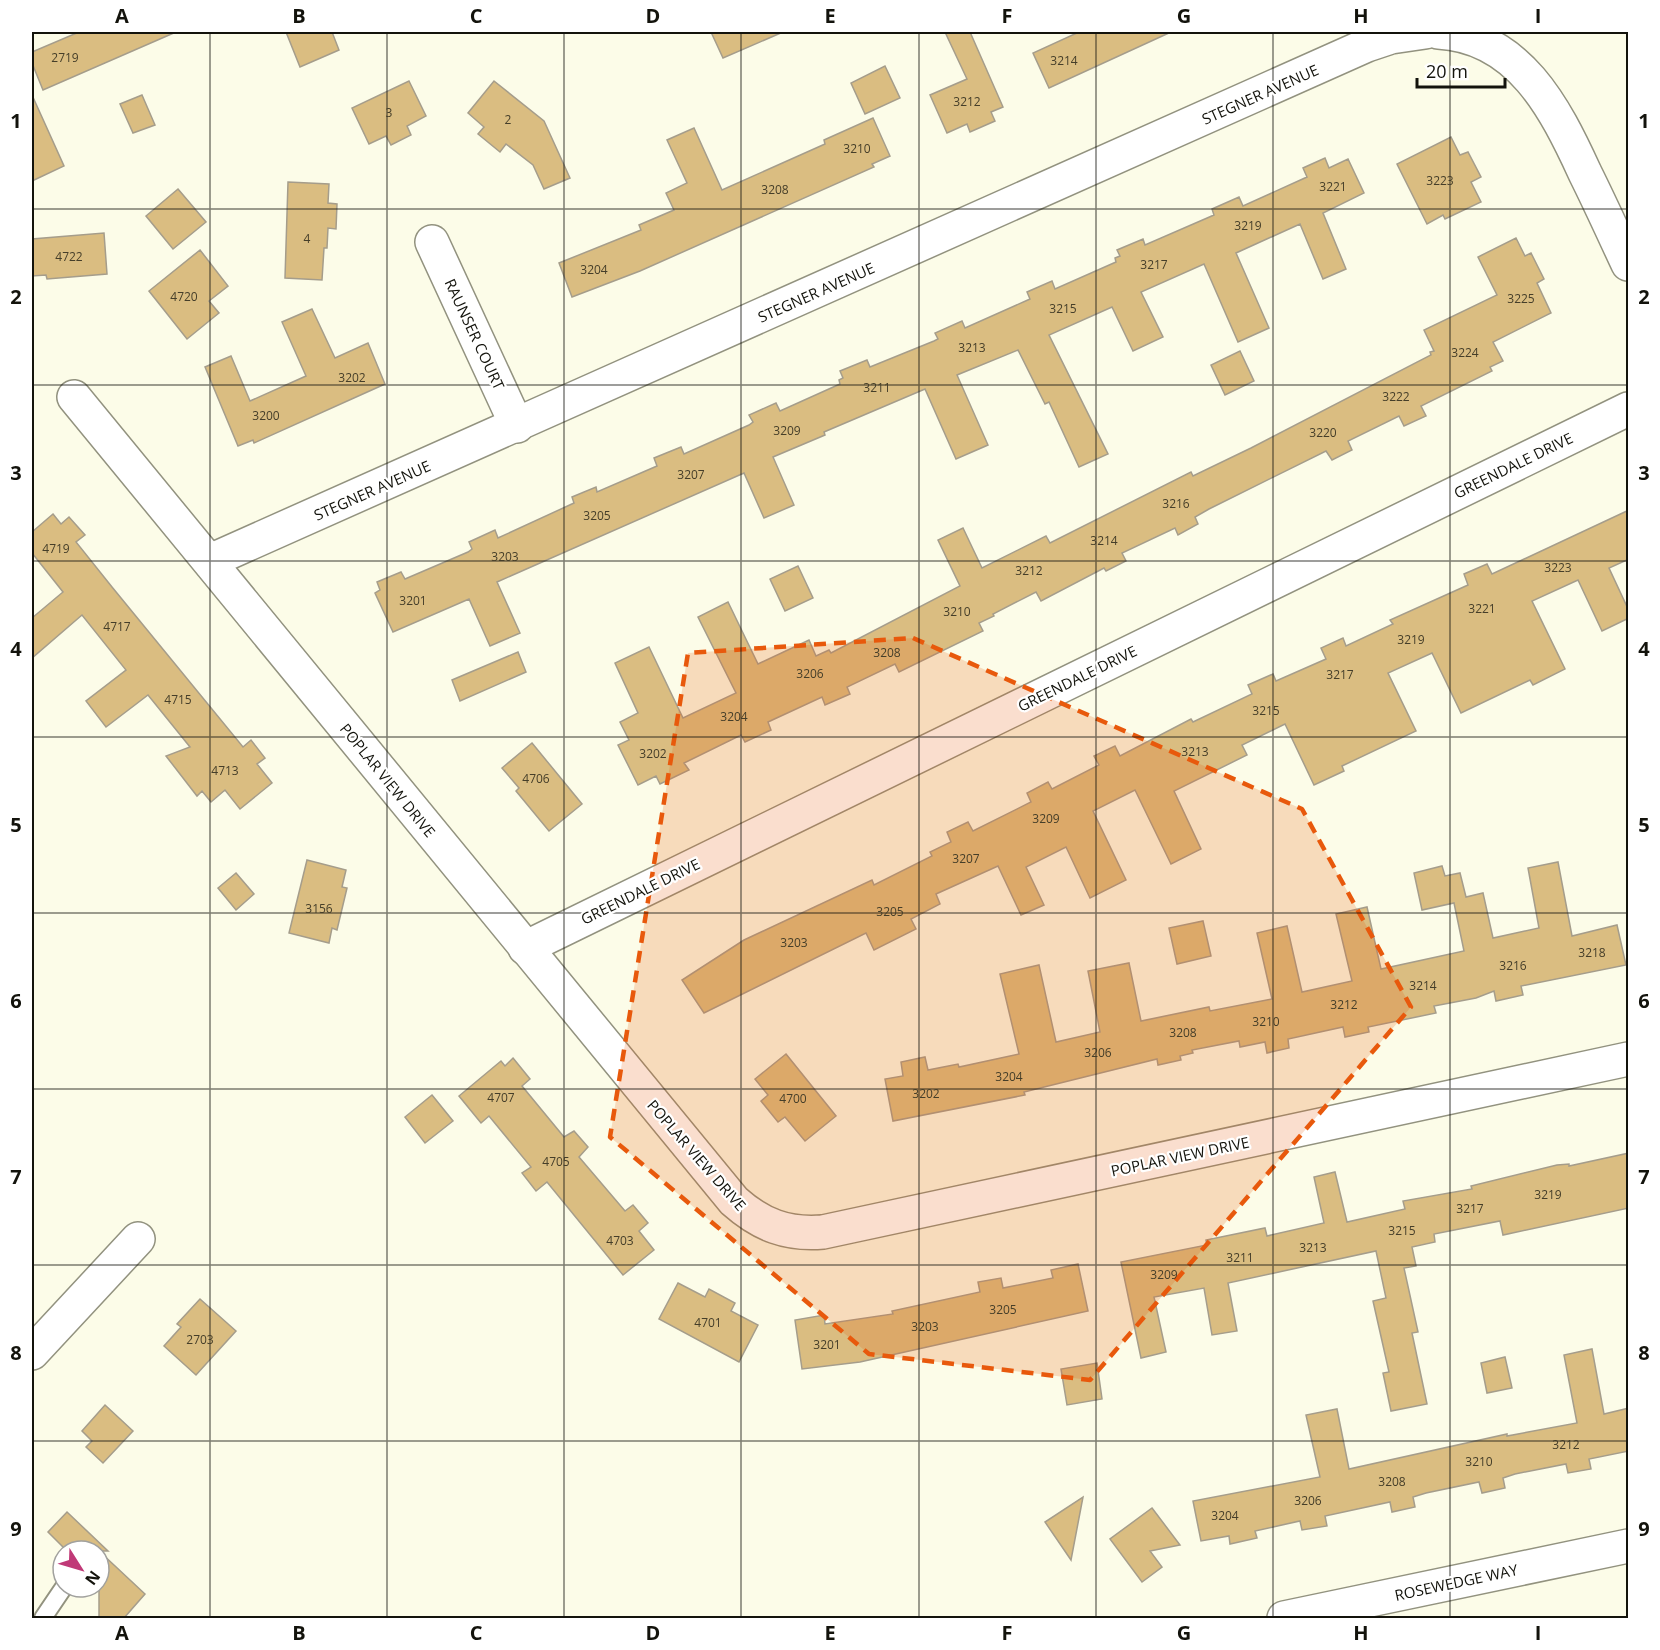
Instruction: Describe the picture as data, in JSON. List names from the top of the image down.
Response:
{
  "streets": {
    "street": [
      "STEGNER AVENUE",
      "RAUNSER COURT",
      "GREENDALE DRIVE",
      "POPLAR VIEW DRIVE",
      "ROSEWEDGE WAY"
    ]
  },
  "crossings": [
    ["STEGNER AVENUE", "RAUNSER COURT"],
    ["STEGNER AVENUE", "POPLAR VIEW DRIVE"],
    ["GREENDALE DRIVE", "POPLAR VIEW DRIVE"]
  ],
  "house_numbers": [
    "2719",
    "3214",
    "3212",
    "3",
    "2",
    "3210",
    "3223",
    "3221",
    "3208",
    "3219",
    "4",
    "4722",
    "3217",
    "3204",
    "4720",
    "3225",
    "3215",
    "3213",
    "3224",
    "3202",
    "3211",
    "3222",
    "3200",
    "3209",
    "3220",
    "3207",
    "3216",
    "3205",
    "3214",
    "4719",
    "3203",
    "3223",
    "3212",
    "3201",
    "3221",
    "3210",
    "4717",
    "3219",
    "3208",
    "3206",
    "3217",
    "4715",
    "3215",
    "3204",
    "3213",
    "3202",
    "4713",
    "4706",
    "3209",
    "3207",
    "3156",
    "3205",
    "3203",
    "3218",
    "3216",
    "3214",
    "3212",
    "3210",
    "3208",
    "3206",
    "3204",
    "3202",
    "4707",
    "4700",
    "4705",
    "3219",
    "3217",
    "3215",
    "4703",
    "3213",
    "3211",
    "3209",
    "3205",
    "4701",
    "3203",
    "2703",
    "3201",
    "3212",
    "3210",
    "3208",
    "3206",
    "3204"
  ],
  "scale_bar": "20 m",
  "north": "bottom right",
  "grid": {
    "columns": [
      "A",
      "B",
      "C",
      "D",
      "E",
      "F",
      "G",
      "H",
      "I"
    ],
    "rows": [
      "1",
      "2",
      "3",
      "4",
      "5",
      "6",
      "7",
      "8",
      "9"
    ]
  }
}
